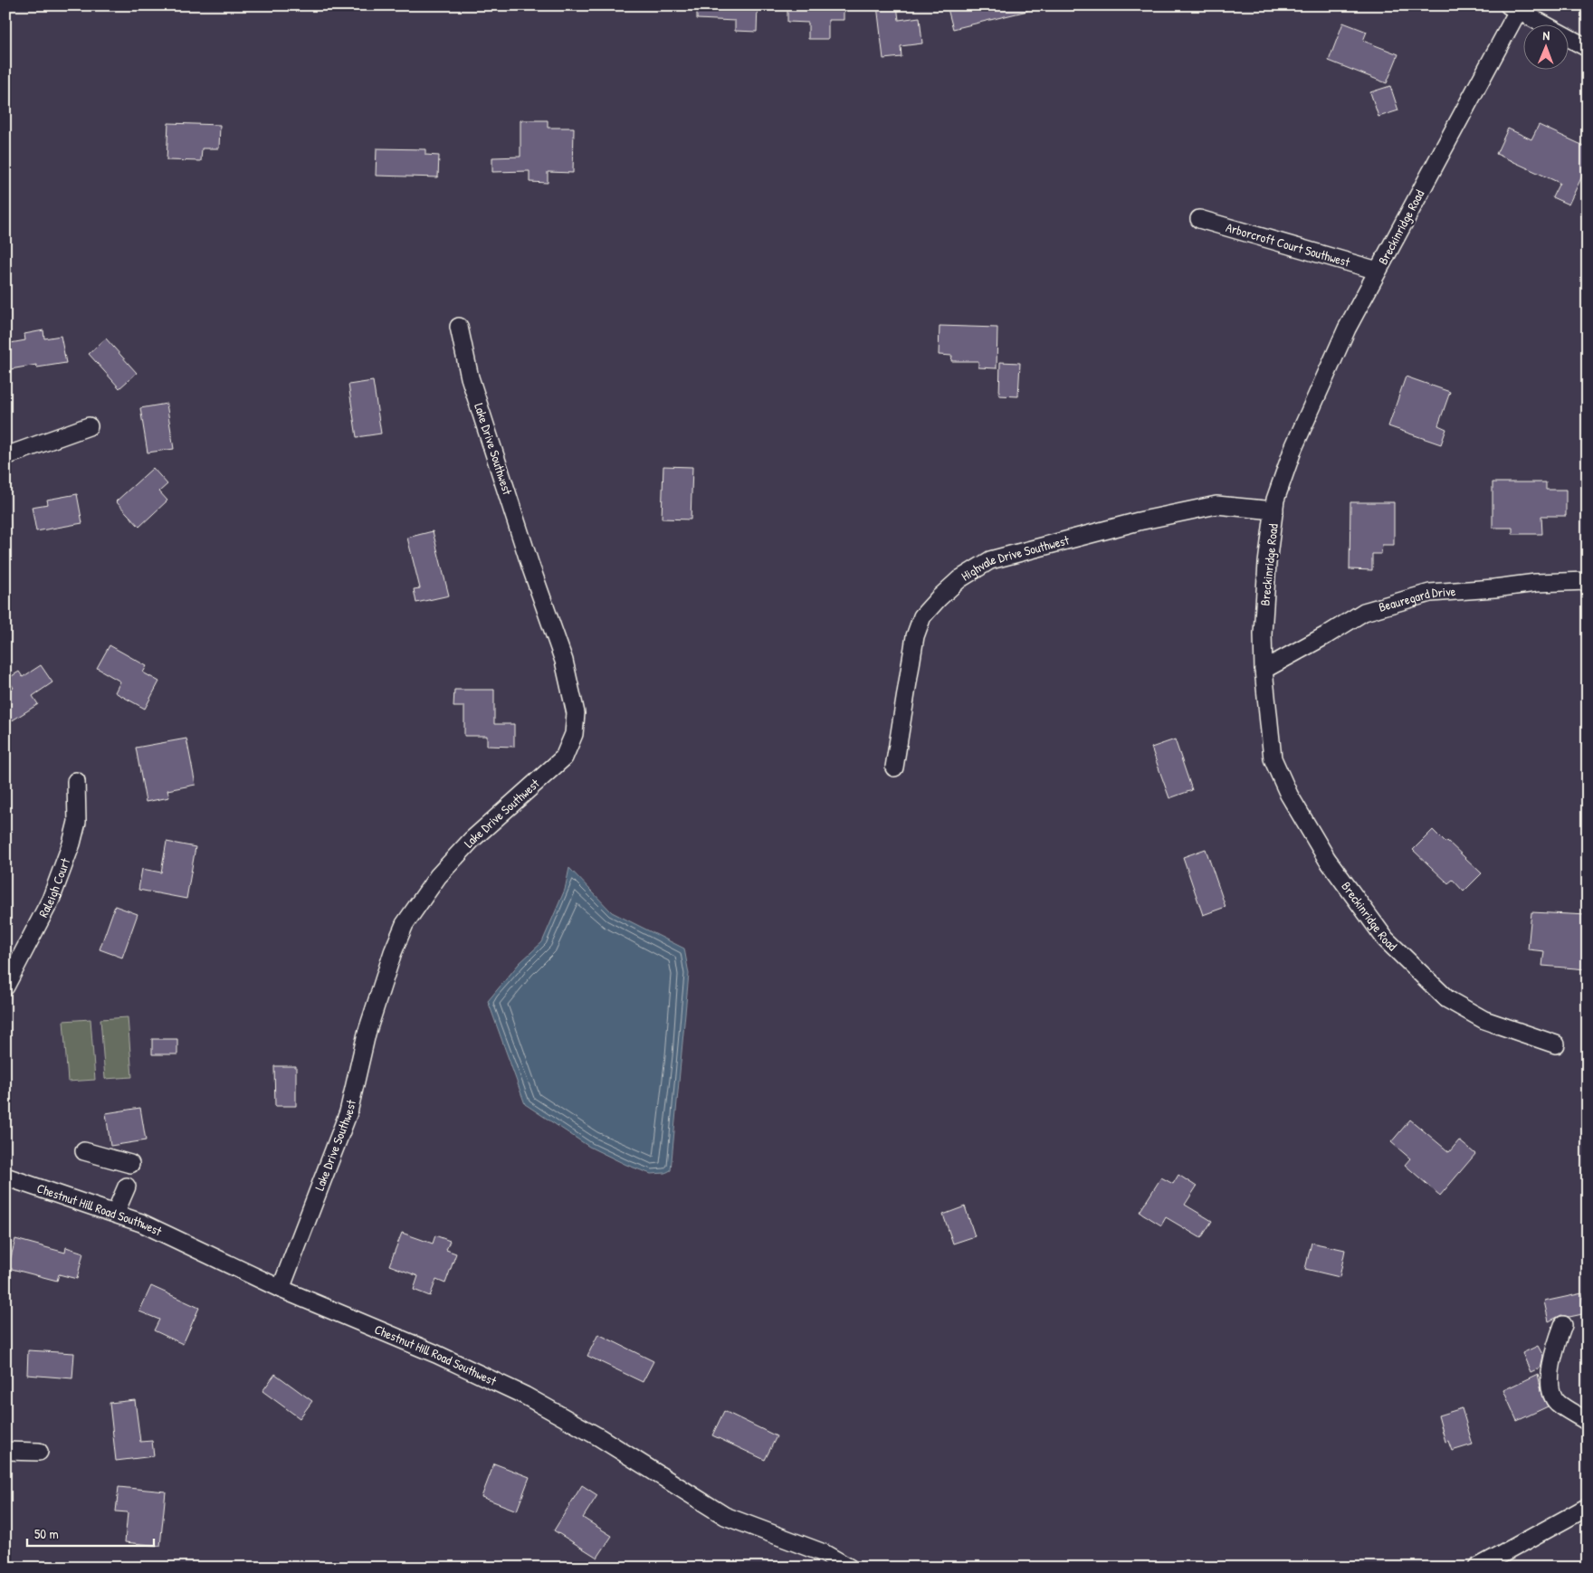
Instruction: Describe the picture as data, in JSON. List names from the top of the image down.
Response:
{
  "streets": {
    "street": [
      "Breckinridge Road",
      "Arborcroft Court Southwest",
      "Lake Drive Southwest",
      "Highvale Drive Southwest",
      "Beauregard Drive",
      "Raleigh Court",
      "Chestnut Hill Road Southwest"
    ]
  },
  "crossings": [
    ["Breckinridge Road", "Arborcroft Court Southwest"],
    ["Breckinridge Road", "Highvale Drive Southwest"],
    ["Breckinridge Road", "Beauregard Drive"],
    ["Lake Drive Southwest", "Chestnut Hill Road Southwest"]
  ],
  "scale_bar": "50 m",
  "north": "top"
}
